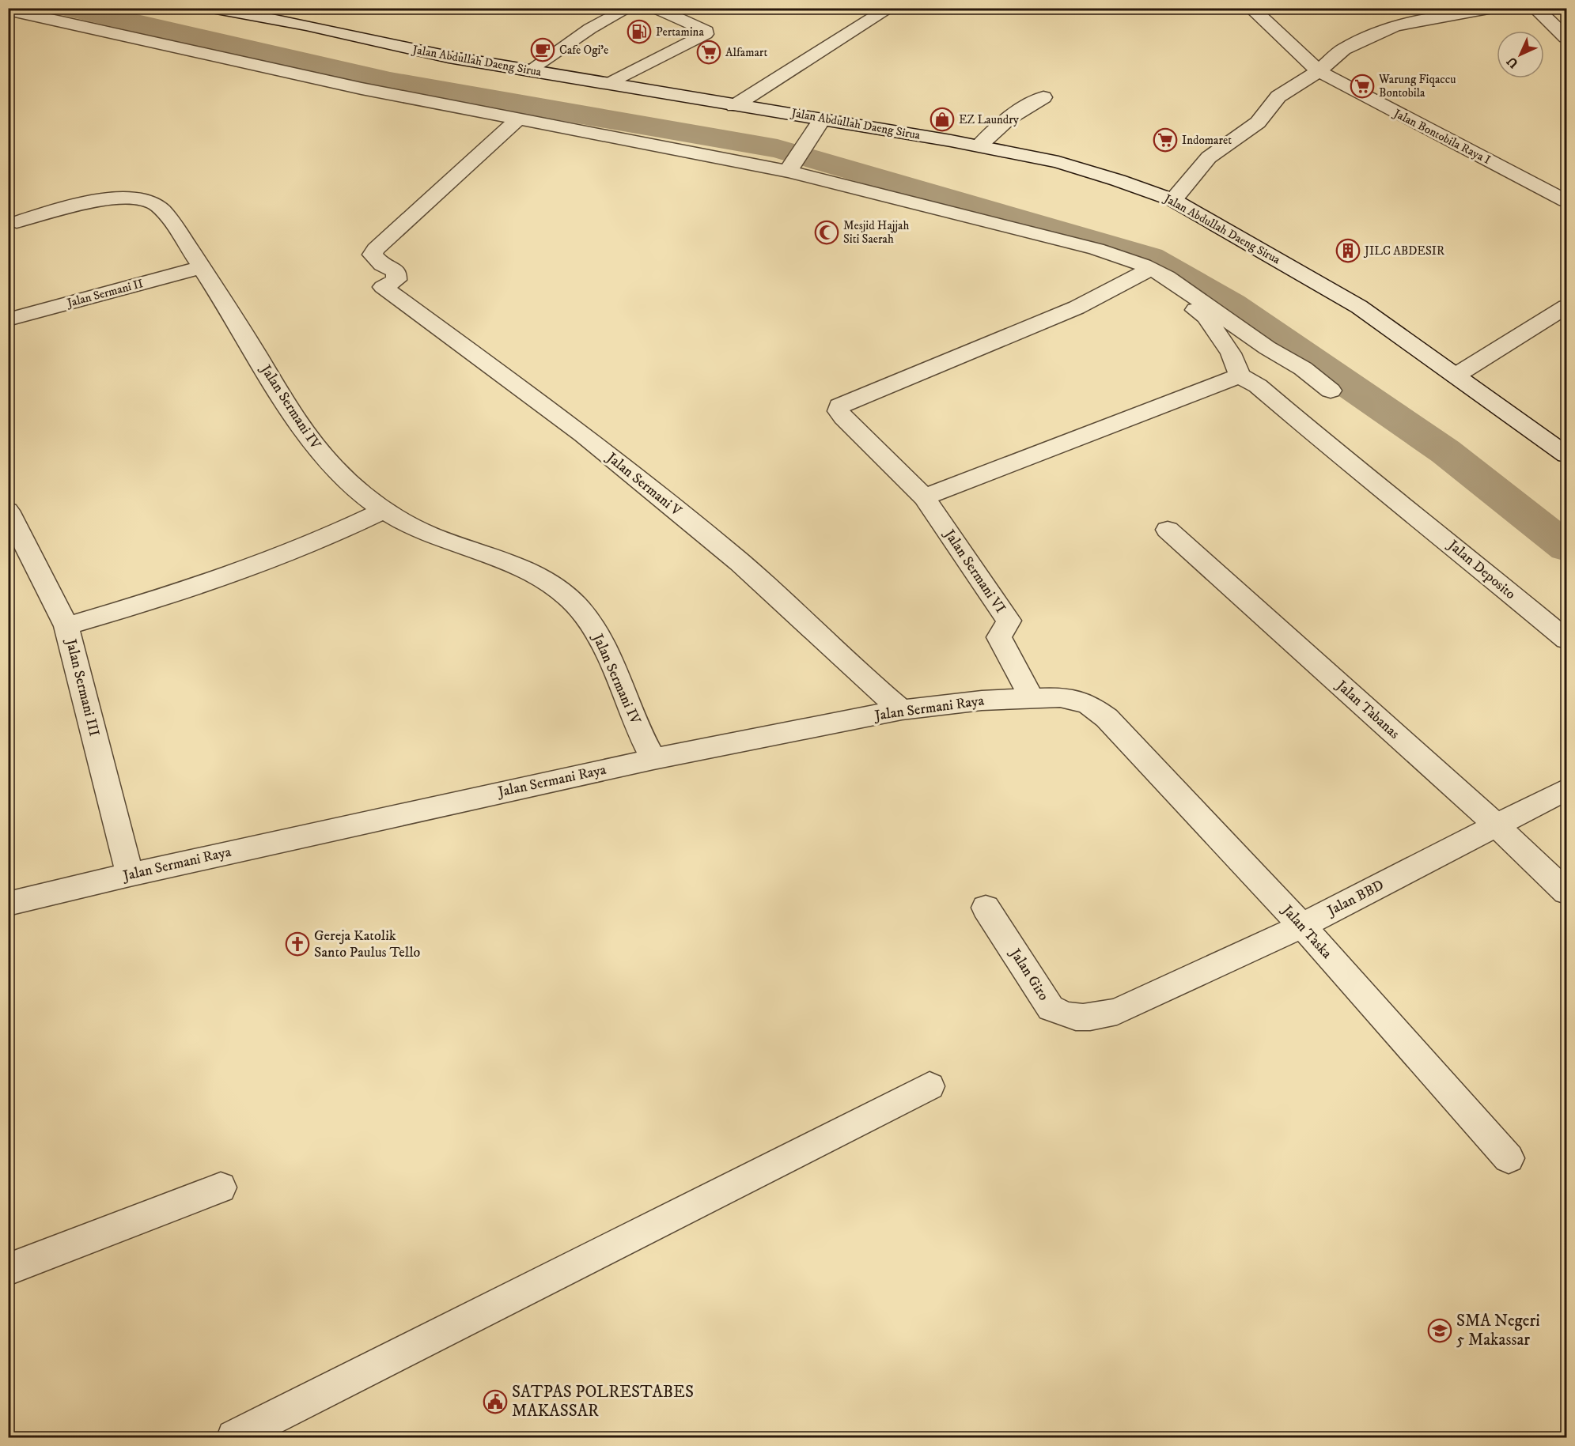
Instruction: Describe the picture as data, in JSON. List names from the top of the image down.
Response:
{
  "streets": {
    "street": [
      "Jalan Abdullah Daeng Sirua",
      "Jalan Bontobila Raya I",
      "Jalan Sermani II",
      "Jalan Sermani IV",
      "Jalan Sermani V",
      "Jalan Deposito",
      "Jalan Sermani VI",
      "Jalan Sermani III",
      "Jalan Sermani Raya",
      "Jalan Tabanas",
      "Jalan BBD",
      "Jalan Taska",
      "Jalan Giro"
    ]
  },
  "crossings": [
    ["Jalan Sermani II", "Jalan Sermani IV"],
    ["Jalan Sermani IV", "Jalan Sermani Raya"],
    ["Jalan Sermani V", "Jalan Sermani Raya"],
    ["Jalan Sermani VI", "Jalan Sermani Raya"],
    ["Jalan Sermani III", "Jalan Sermani Raya"],
    ["Jalan Sermani Raya", "Jalan Taska"],
    ["Jalan Tabanas", "Jalan BBD"],
    ["Jalan BBD", "Jalan Taska"],
    ["Jalan BBD", "Jalan Giro"]
  ],
  "places": {
    "fuel station": ["Pertamina"],
    "cafe": ["Cafe Ogi'e"],
    "supermarket": ["Alfamart", "Warung Fiqaccu Bontobila", "Indomaret"],
    "shop": ["EZ Laundry"],
    "mosque": ["Mesjid Hajjah Siti Saerah"],
    "building": ["JILC ABDESIR"],
    "church": ["Gereja Katolik Santo Paulus Tello"],
    "school or university": ["SMA Negeri 5 Makassar"],
    "public building": ["SATPAS POLRESTABES MAKASSAR"]
  },
  "north": "bottom left"
}
